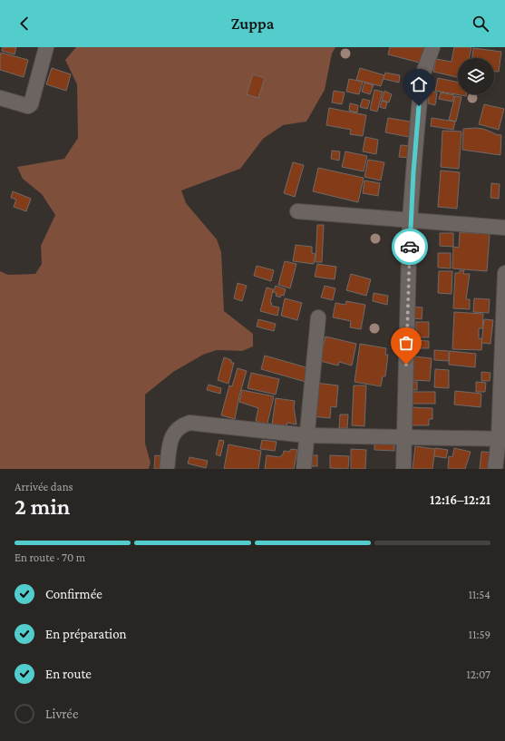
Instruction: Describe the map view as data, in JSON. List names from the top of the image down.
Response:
{
  "page": {
    "header": "Zuppa",
    "heading": ["2 min", "Arrivée dans", "12:16–12:21"],
    "bar": "En route · 70 m",
    "list": [
      ["Confirmée", "11:54"],
      ["En préparation", "11:59"],
      ["En route", "12:07"],
      "Livrée"
    ]
  }
}
